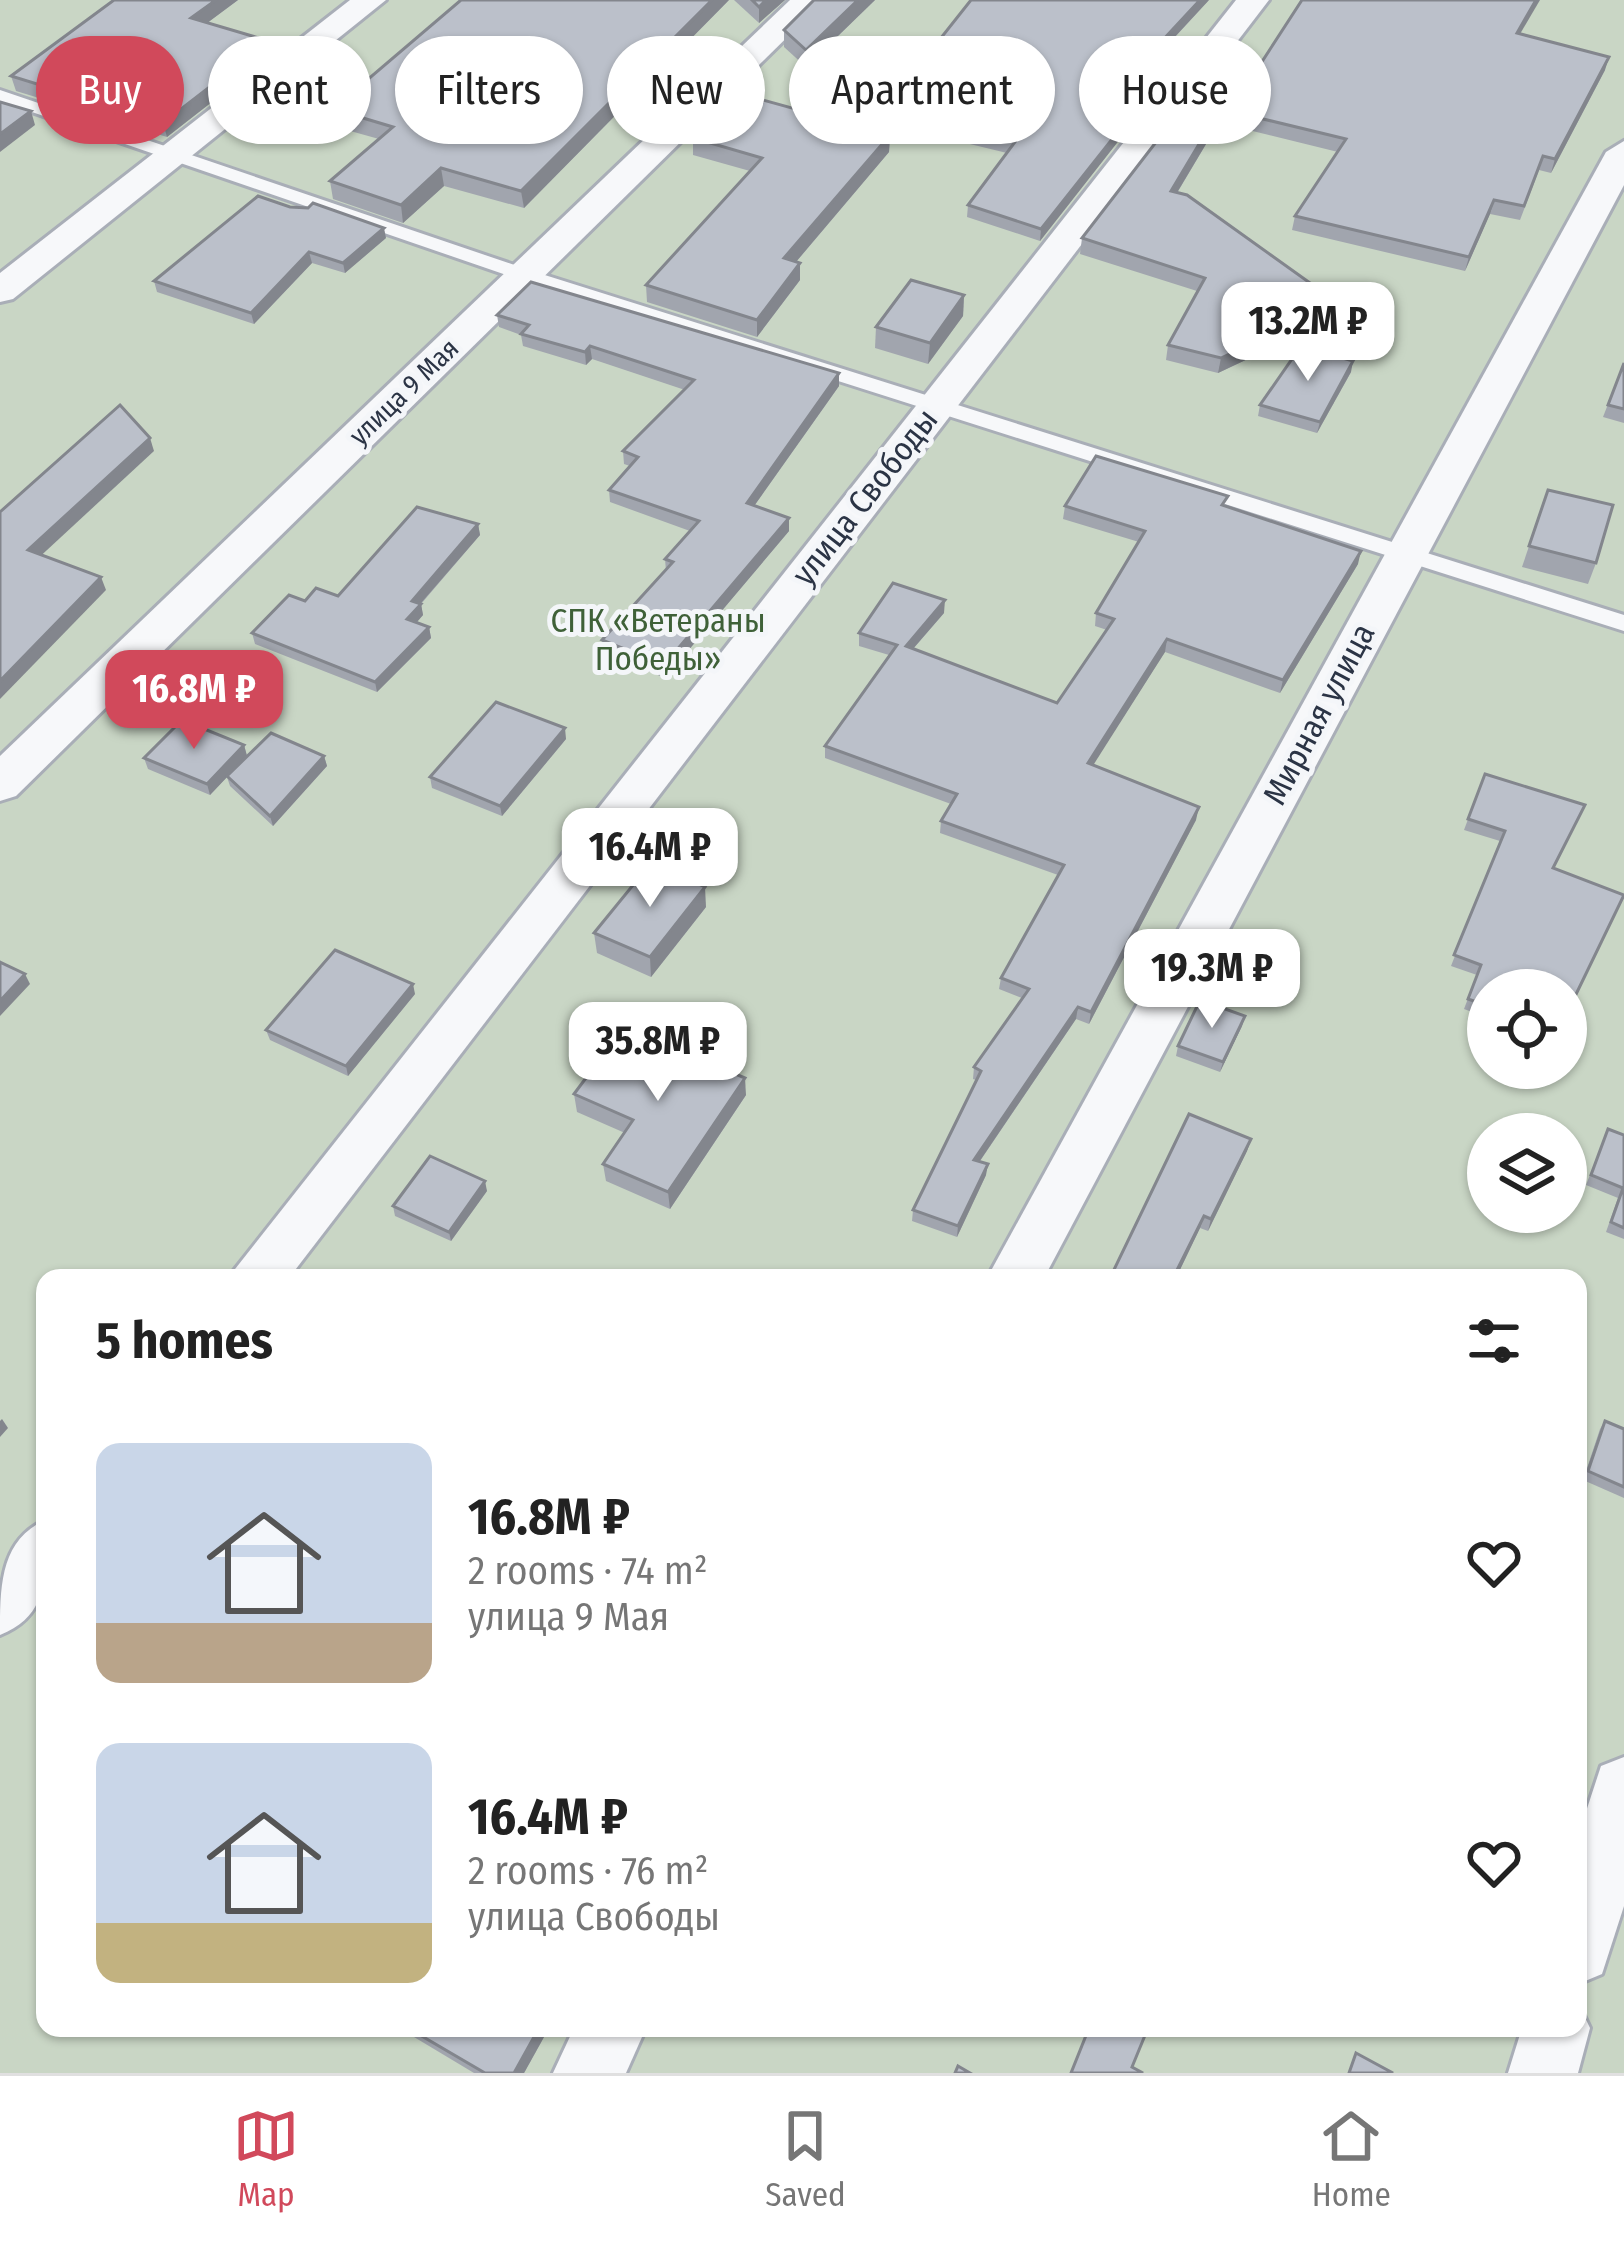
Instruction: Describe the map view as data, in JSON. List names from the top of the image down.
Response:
{
  "streets": {
    "street": ["улица 9 Мая", "улица Свободы", "Мирная улица"]
  },
  "parks": ["СПК «Ветераны Победы»"],
  "page": {
    "chip": [
      "Buy",
      "Rent",
      "Filters",
      "New",
      "Apartment",
      "House"
    ],
    "price": [
      "13.2M ₽",
      "16.8M ₽",
      "16.4M ₽",
      "19.3M ₽",
      "35.8M ₽"
    ],
    "heading": "5 homes",
    "list": [
      {
        "name": "16.8M ₽",
        "note": "2 rooms · 74 m² · улица 9 Мая"
      },
      {
        "name": "16.4M ₽",
        "note": "2 rooms · 76 m² · улица Свободы"
      }
    ],
    "tabs": ["Map", "Saved", "Home"]
  }
}
